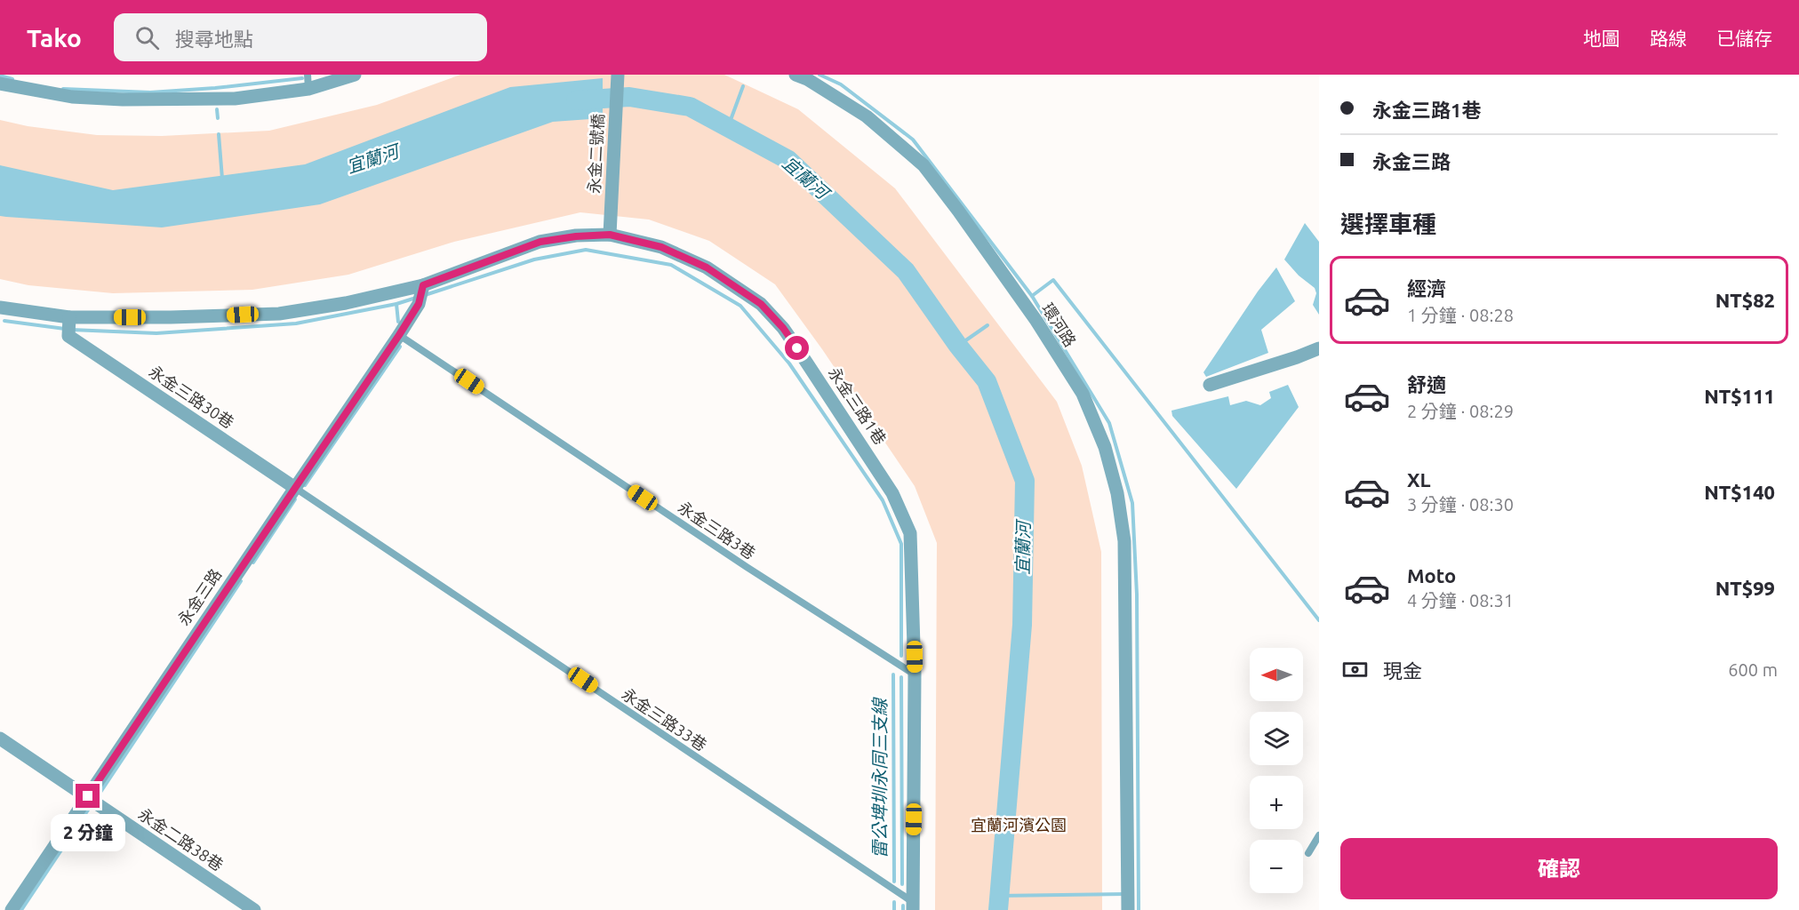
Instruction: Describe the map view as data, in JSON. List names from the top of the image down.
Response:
{
  "streets": {
    "street": [
      "永金二號橋",
      "環河路",
      "永金三路30巷",
      "永金三路1巷",
      "永金三路",
      "永金二路38巷"
    ],
    "lane": ["永金三路3巷", "永金三路33巷"]
  },
  "crossings": [
    ["永金二號橋", "永金三路1巷"],
    ["永金三路30巷", "永金三路1巷"],
    ["永金三路30巷", "永金三路"],
    ["永金三路30巷", "永金三路33巷"],
    ["永金三路1巷", "永金三路3巷"],
    ["永金三路1巷", "永金三路"],
    ["永金三路1巷", "永金三路33巷"],
    ["永金三路3巷", "永金三路"],
    ["永金三路", "永金三路33巷"],
    ["永金三路", "永金二路38巷"]
  ],
  "water": ["宜蘭河", "雷公埤圳永同三支線"],
  "parks": ["宜蘭河濱公園"],
  "north": "left",
  "page": {
    "header": "Tako",
    "search": "搜尋地點",
    "nav": ["地圖", "路線", "已儲存"],
    "banner": ["永金三路1巷", "永金三路"],
    "heading": "選擇車種",
    "list": [
      {
        "name": "經濟",
        "note": "1 分鐘 · 08:28",
        "value": "NT$82"
      },
      {
        "name": "舒適",
        "note": "2 分鐘 · 08:29",
        "value": "NT$111"
      },
      {
        "name": "XL",
        "note": "3 分鐘 · 08:30",
        "value": "NT$140"
      },
      {
        "name": "Moto",
        "note": "4 分鐘 · 08:31",
        "value": "NT$99"
      }
    ],
    "pay": ["現金", "600 m"],
    "map_buttons": ["+", "−"],
    "bubble": "2 分鐘",
    "buttons": "確認"
  }
}
